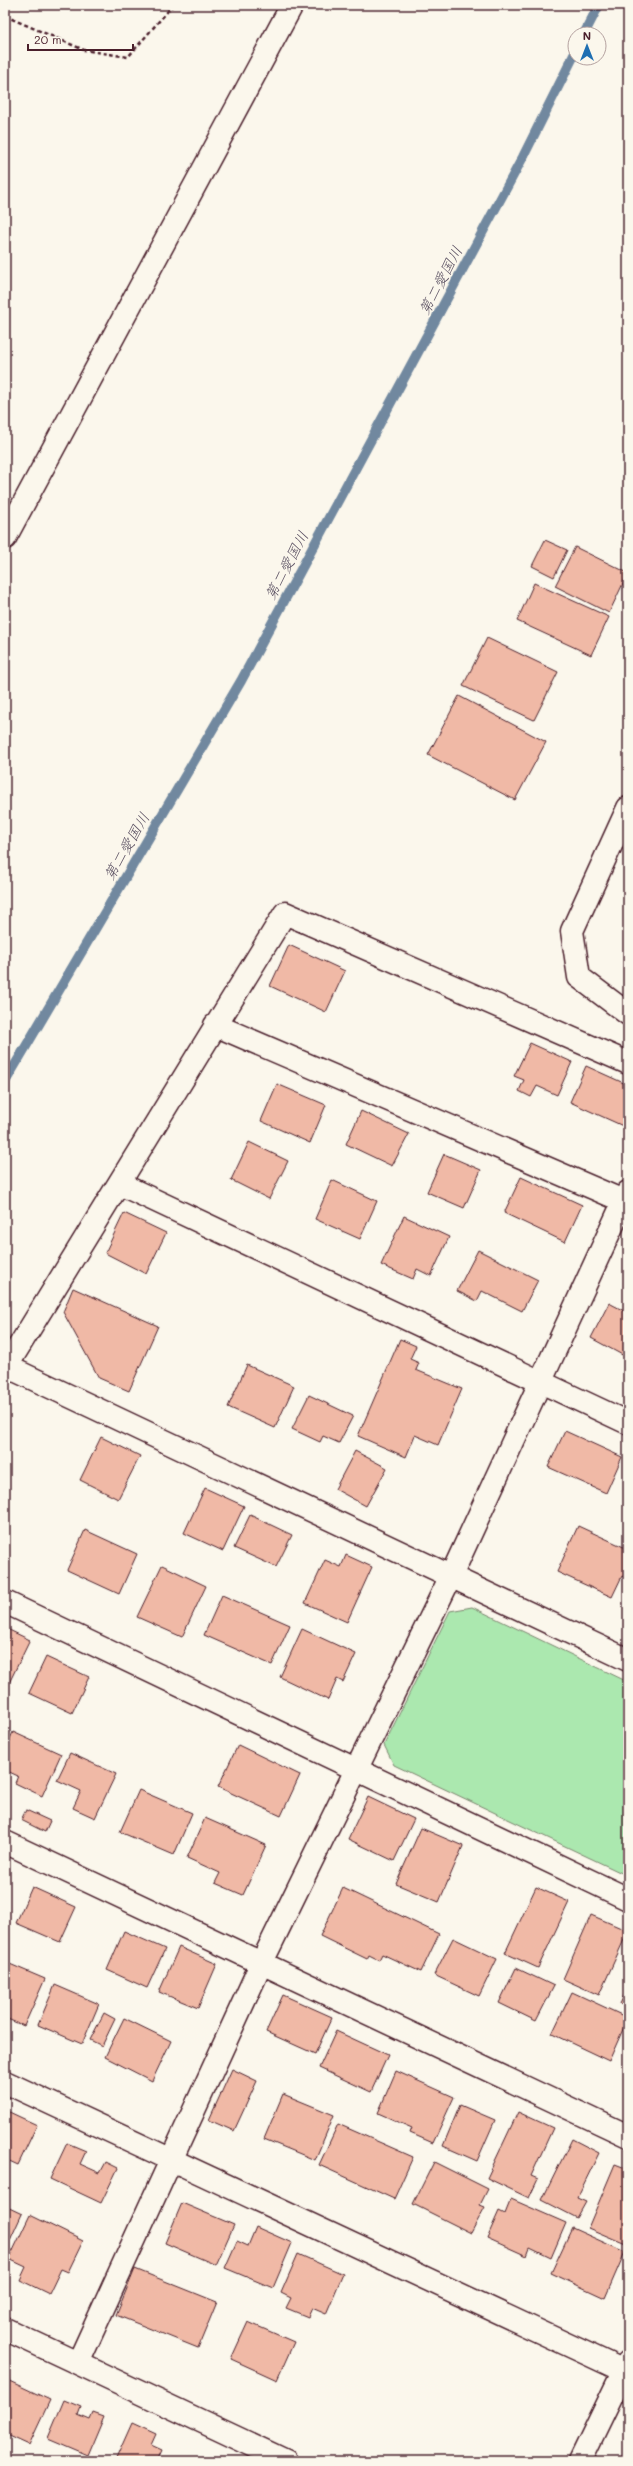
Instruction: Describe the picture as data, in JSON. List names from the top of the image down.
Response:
{
  "water": ["第二愛国川"],
  "scale_bar": "20 m",
  "north": "top"
}
